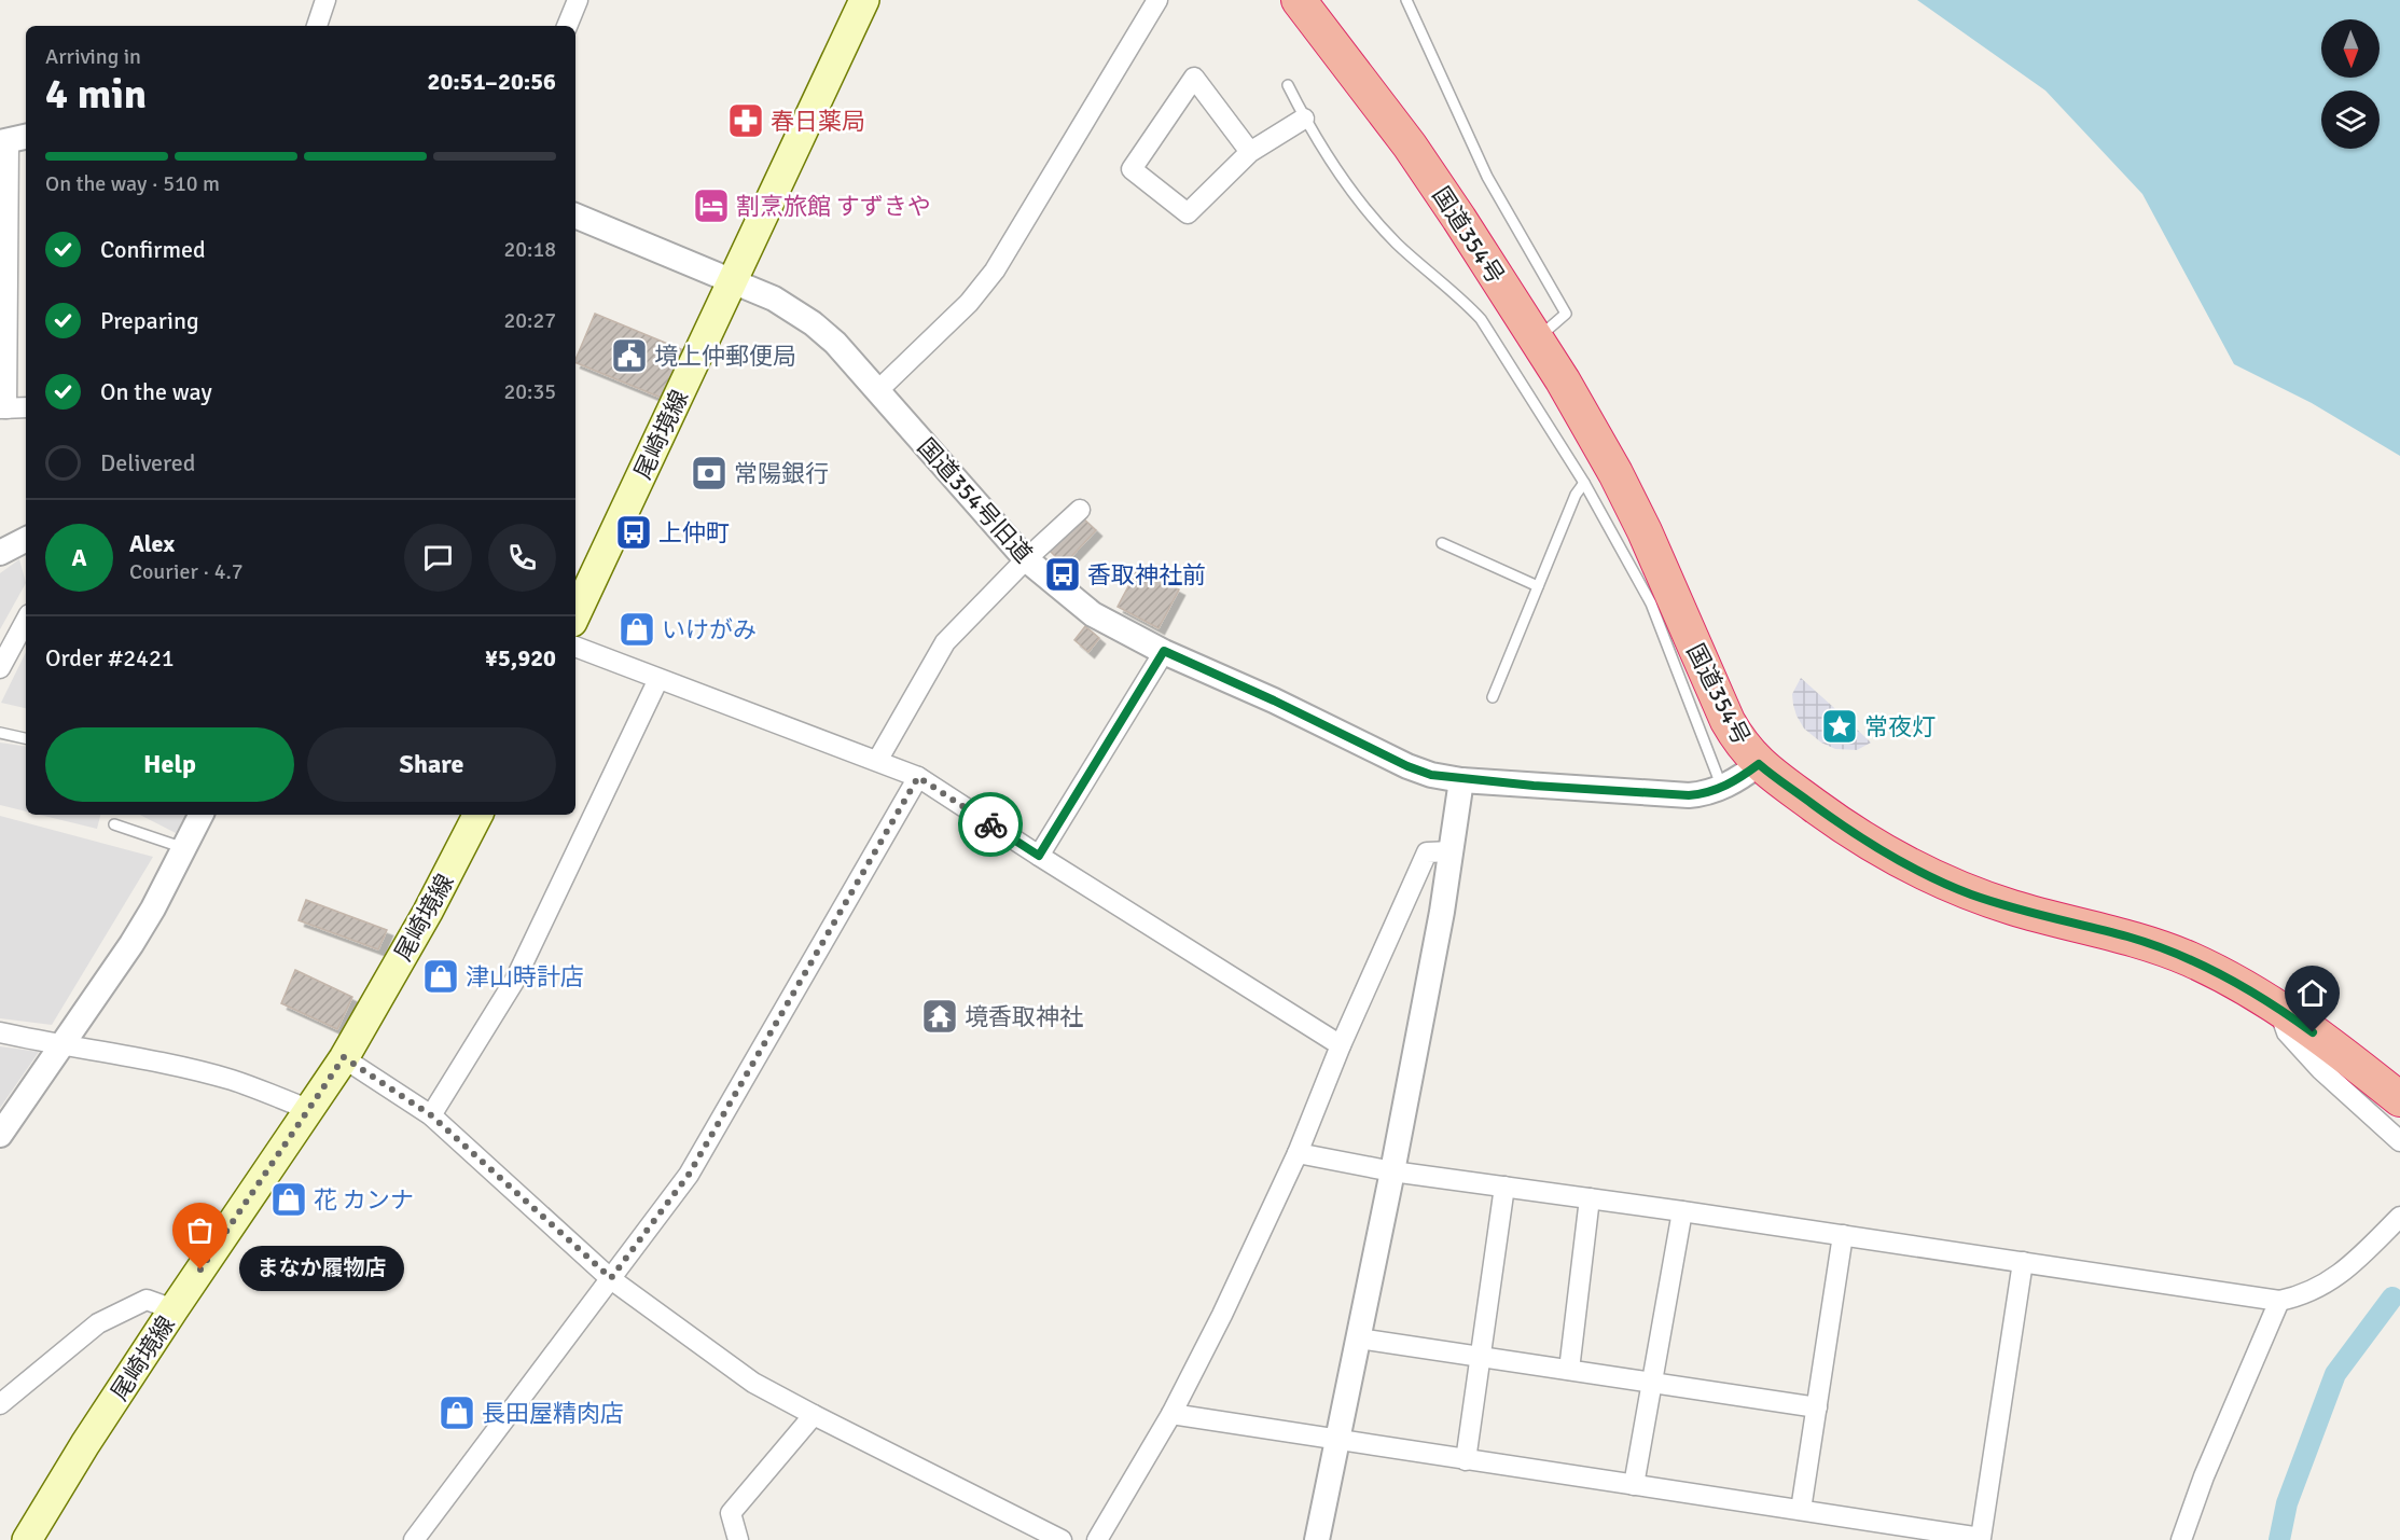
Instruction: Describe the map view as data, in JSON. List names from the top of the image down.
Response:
{
  "streets": {
    "highway": ["国道354号"],
    "main road": ["尾崎境線"],
    "street": ["国道354号旧道"]
  },
  "crossings": [
    ["国道354号", "国道354号旧道"],
    ["尾崎境線", "国道354号旧道"]
  ],
  "places": {
    "pharmacy": ["春日薬局"],
    "hotel": ["割烹旅館 すずきや"],
    "public building": ["境上仲郵便局"],
    "bank": ["常陽銀行"],
    "bus stop": ["上仲町", "香取神社前"],
    "shop": [
      "いけがみ",
      "津山時計店",
      "花 カンナ",
      "長田屋精肉店"
    ],
    "place": ["常夜灯"],
    "temple": ["境香取神社"],
    "other": ["まなか履物店"]
  },
  "north": "bottom",
  "page": {
    "heading": ["4 min", "Arriving in", "20:51–20:56"],
    "panel": [
      "Alex",
      "Courier · 4.7",
      "Order #2421",
      "¥5,920"
    ],
    "bar": "On the way · 510 m",
    "list": [
      ["Confirmed", "20:18"],
      ["Preparing", "20:27"],
      ["On the way", "20:35"],
      "Delivered"
    ],
    "round": "A",
    "buttons": ["Help", "Share"],
    "bubble": "まなか履物店"
  }
}
